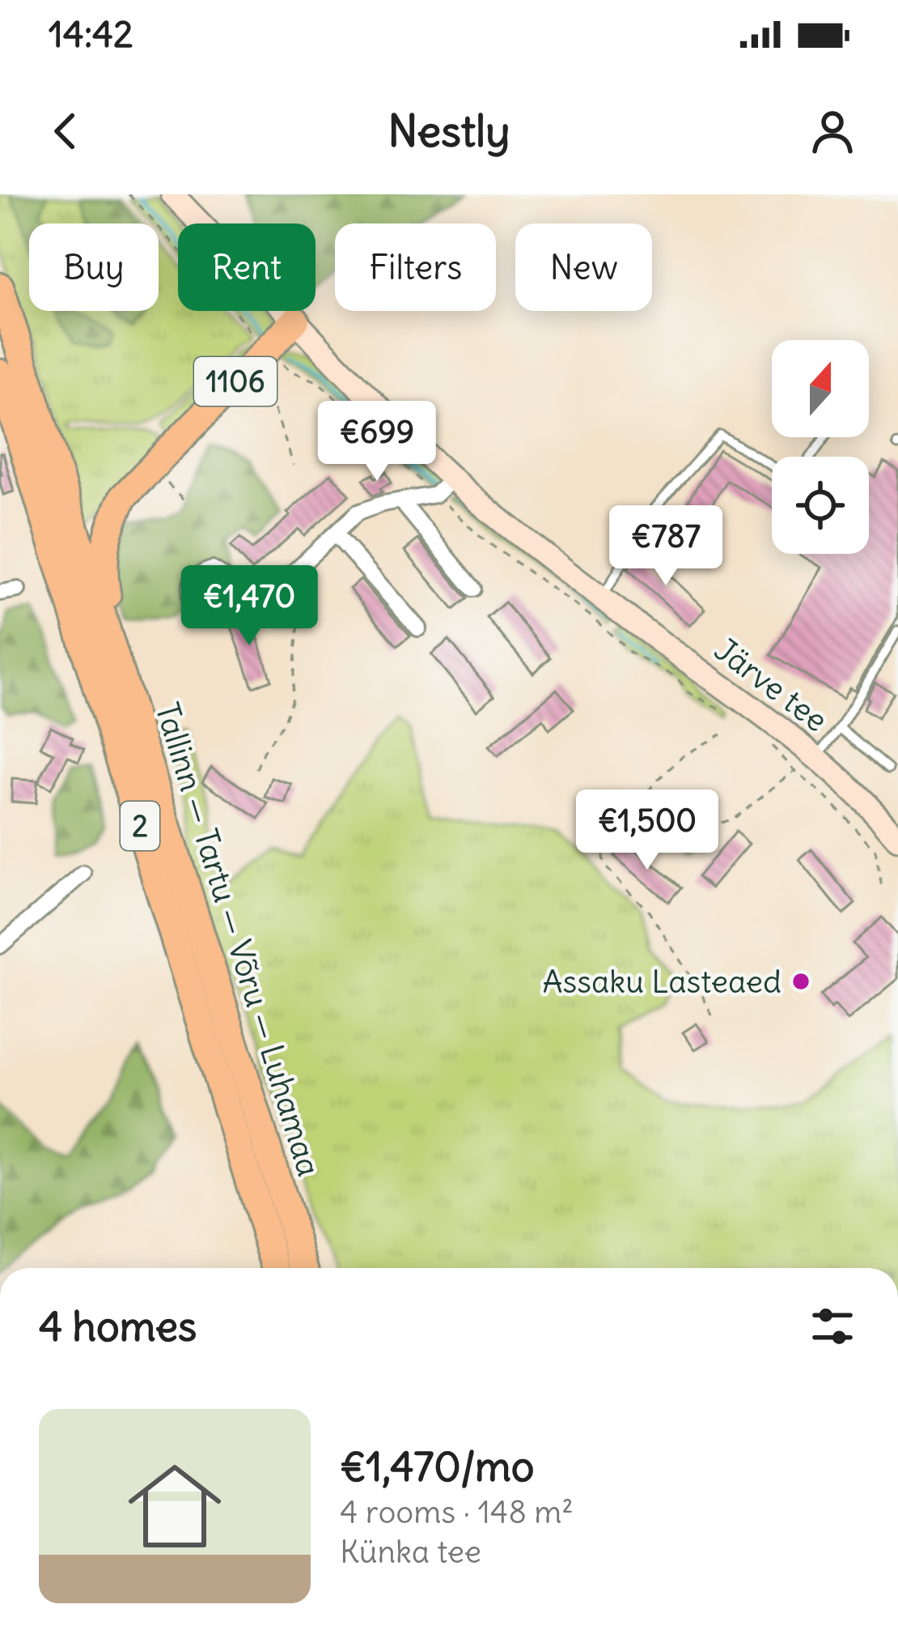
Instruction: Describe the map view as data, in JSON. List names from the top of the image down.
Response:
{
  "streets": {
    "highway": ["1106", "2", "Tallinn — Tartu — Võru — Luhamaa"],
    "street": ["Järve tee"]
  },
  "crossings": [
    ["1106", "Järve tee"],
    ["1106", "Tallinn — Tartu — Võru — Luhamaa"]
  ],
  "places": ["Assaku Lasteaed"],
  "north": "top",
  "page": {
    "status": "14:42",
    "header": "Nestly",
    "chip": [
      "Buy",
      "Rent",
      "Filters",
      "New"
    ],
    "price": [
      "€699",
      "€787",
      "€1,470",
      "€1,500"
    ],
    "heading": "4 homes",
    "list": [
      {
        "name": "€1,470/mo",
        "note": "4 rooms · 148 m² · Künka tee"
      }
    ]
  }
}
